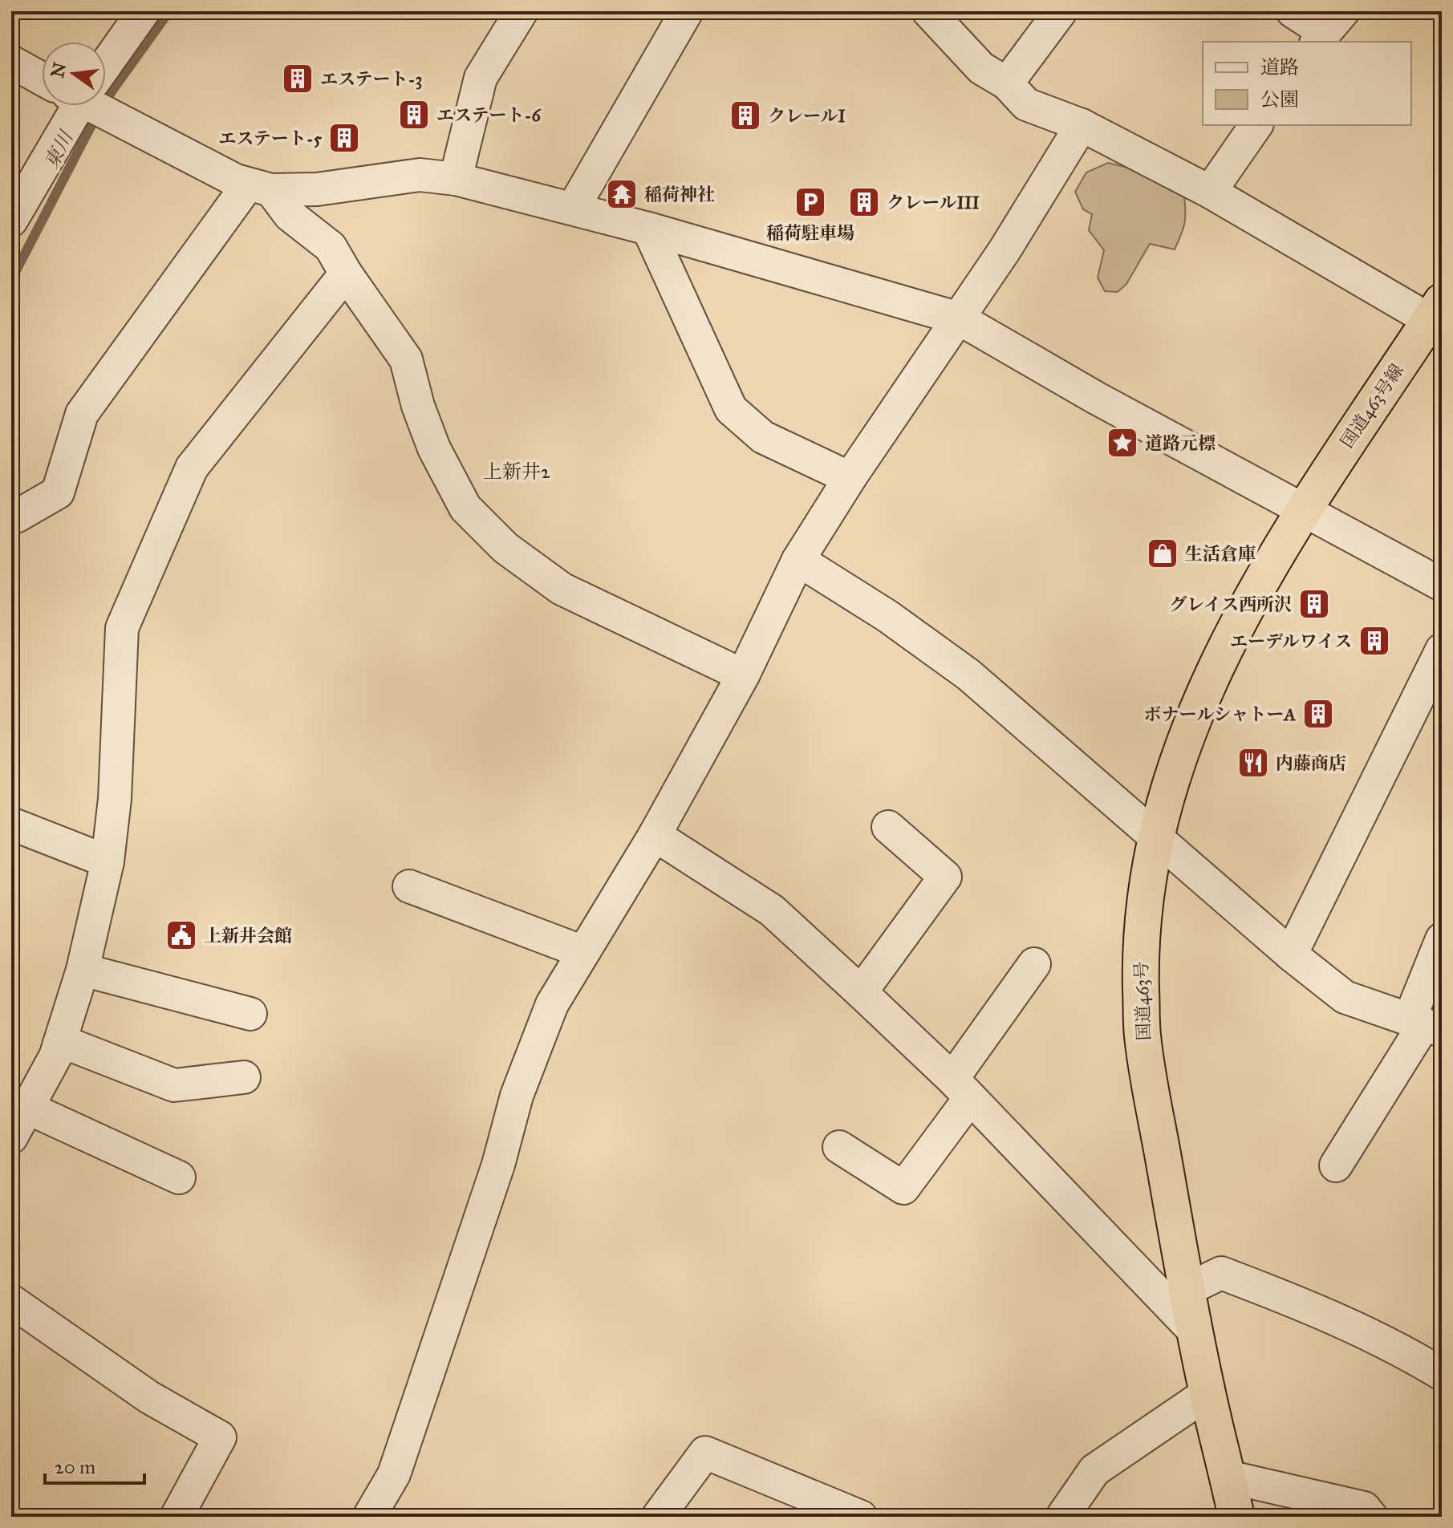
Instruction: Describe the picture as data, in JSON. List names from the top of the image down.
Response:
{
  "streets": {
    "highway": ["国道463号線", "国道463号"]
  },
  "crossings": [
    ["国道463号線", "国道463号"]
  ],
  "districts": ["上新井2"],
  "water": ["東川"],
  "places": {
    "building": [
      "エステート-3",
      "エステート-6",
      "クレールI",
      "エステート-5",
      "クレールIII",
      "グレイス西所沢",
      "エーデルワイス",
      "ボナールシャトーA"
    ],
    "temple": ["稲荷神社"],
    "parking": ["稲荷駐車場"],
    "place": ["道路元標"],
    "shop": ["生活倉庫"],
    "restaurant": ["内藤商店"],
    "public building": ["上新井会館"]
  },
  "legend": ["道路", "公園"],
  "scale_bar": "20 m",
  "north": "left"
}
